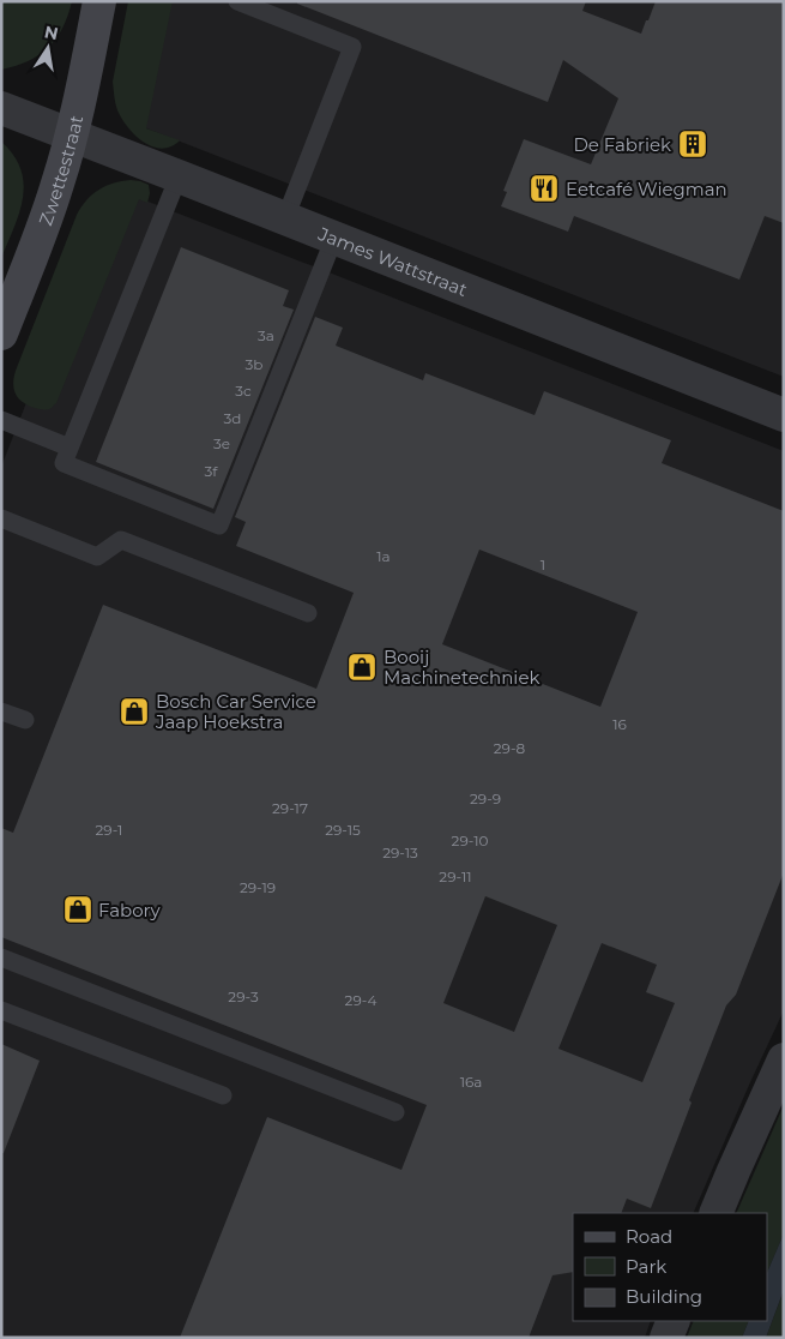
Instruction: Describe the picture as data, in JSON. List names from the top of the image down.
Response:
{
  "streets": {
    "street": ["Zwettestraat", "James Wattstraat"]
  },
  "crossings": [
    ["Zwettestraat", "James Wattstraat"]
  ],
  "places": {
    "building": ["De Fabriek"],
    "restaurant": ["Eetcafé Wiegman"],
    "shop": ["Booij Machinetechniek", "Bosch Car Service Jaap Hoekstra", "Fabory"]
  },
  "house_numbers": [
    "3a",
    "3b",
    "3c",
    "3d",
    "3e",
    "3f",
    "1a",
    "1",
    "16",
    "29-8",
    "29-9",
    "29-17",
    "29-1",
    "29-15",
    "29-10",
    "29-13",
    "29-11",
    "29-19",
    "29-3",
    "29-4",
    "16a"
  ],
  "legend": ["Road", "Park", "Building"],
  "north": "top"
}
